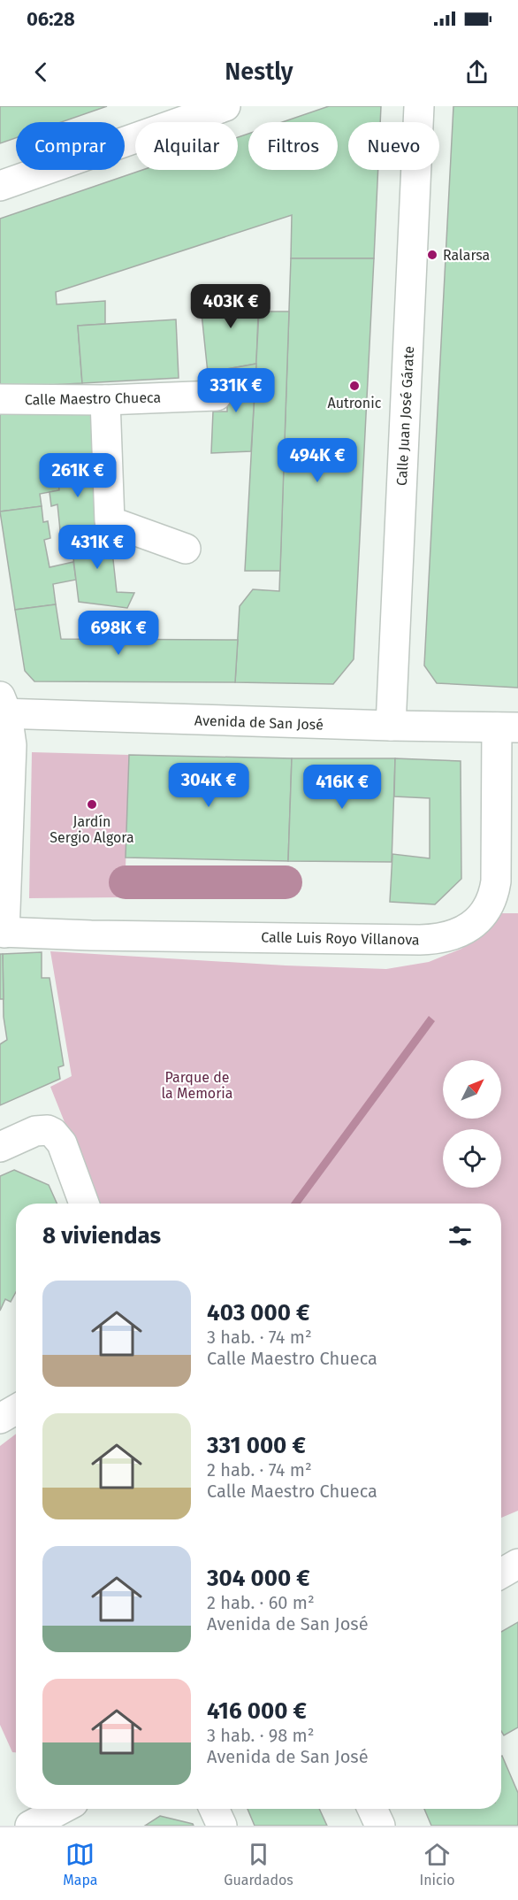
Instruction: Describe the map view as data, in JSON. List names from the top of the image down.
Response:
{
  "streets": {
    "street": [
      "Calle Maestro Chueca",
      "Calle Juan José Gárate",
      "Avenida de San José",
      "Calle Luis Royo Villanova"
    ]
  },
  "crossings": [
    ["Calle Juan José Gárate", "Avenida de San José"],
    ["Avenida de San José", "Calle Luis Royo Villanova"]
  ],
  "parks": ["Parque de la Memoria"],
  "places": ["Ralarsa", "Autronic", "Jardín Sergio Algora"],
  "north": "top right",
  "page": {
    "status": "06:28",
    "header": "Nestly",
    "chip": [
      "Comprar",
      "Alquilar",
      "Filtros",
      "Nuevo"
    ],
    "price": [
      "403K €",
      "331K €",
      "494K €",
      "261K €",
      "431K €",
      "698K €",
      "304K €",
      "416K €"
    ],
    "heading": "8 viviendas",
    "list": [
      {
        "name": "403 000 €",
        "note": "3 hab. · 74 m² · Calle Maestro Chueca"
      },
      {
        "name": "331 000 €",
        "note": "2 hab. · 74 m² · Calle Maestro Chueca"
      },
      {
        "name": "304 000 €",
        "note": "2 hab. · 60 m² · Avenida de San José"
      },
      {
        "name": "416 000 €",
        "note": "3 hab. · 98 m² · Avenida de San José"
      }
    ],
    "tabs": ["Mapa", "Guardados", "Inicio"]
  }
}
